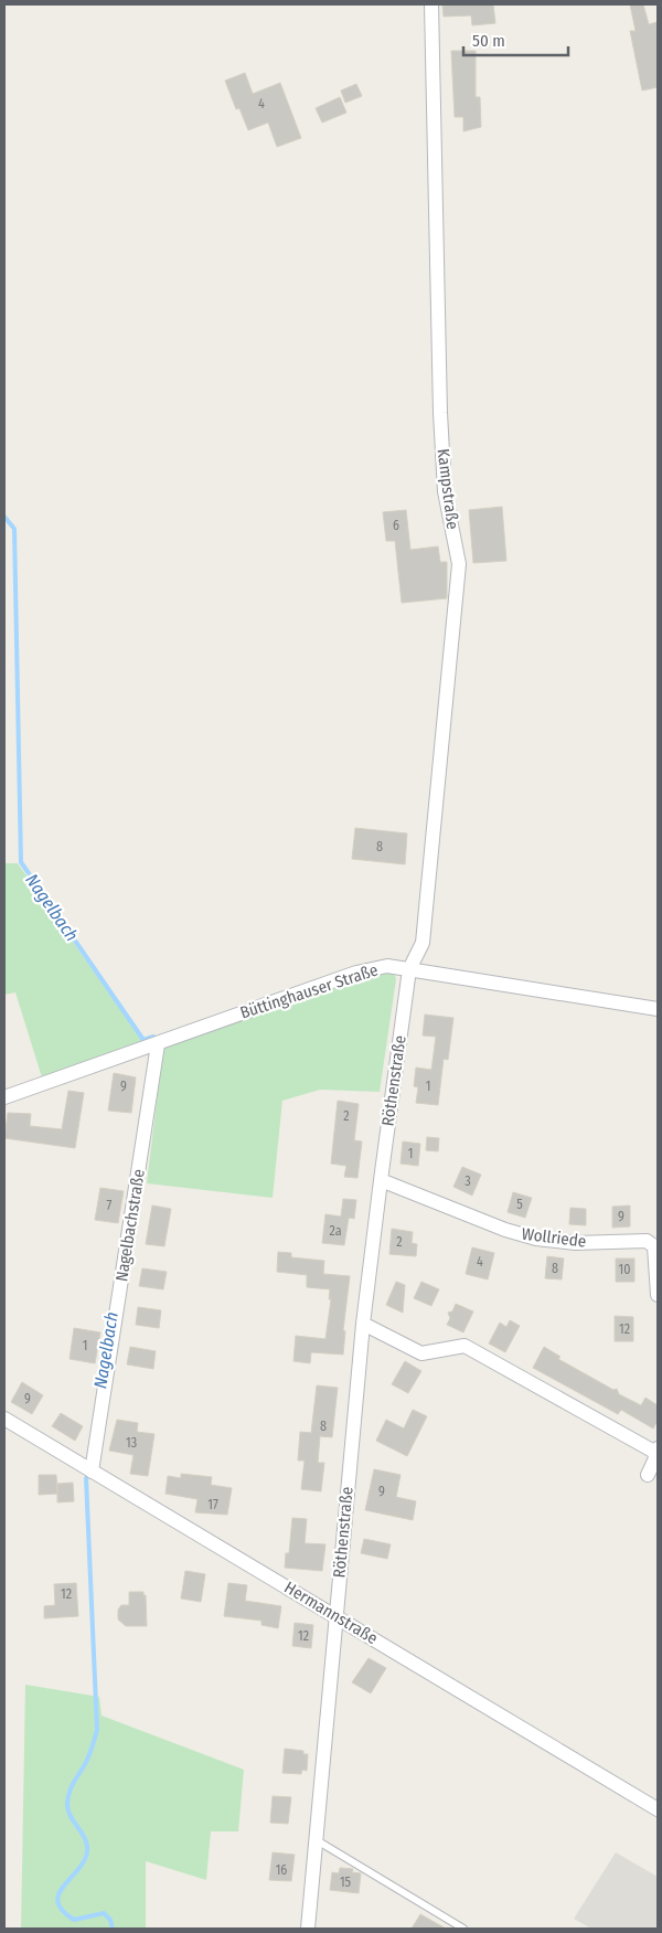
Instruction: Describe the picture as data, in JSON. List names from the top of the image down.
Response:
{
  "streets": {
    "street": [
      "Kampstraße",
      "Büttinghauser Straße",
      "Röthenstraße",
      "Nagelbachstraße",
      "Wollriede",
      "Hermannstraße"
    ]
  },
  "crossings": [
    ["Kampstraße", "Büttinghauser Straße"],
    ["Kampstraße", "Röthenstraße"],
    ["Büttinghauser Straße", "Röthenstraße"],
    ["Büttinghauser Straße", "Nagelbachstraße"],
    ["Röthenstraße", "Wollriede"],
    ["Röthenstraße", "Hermannstraße"],
    ["Nagelbachstraße", "Hermannstraße"]
  ],
  "water": ["Nagelbach"],
  "house_numbers": [
    "4",
    "6",
    "8",
    "9",
    "1",
    "2",
    "1",
    "3",
    "5",
    "7",
    "9",
    "2a",
    "2",
    "4",
    "8",
    "10",
    "12",
    "1",
    "9",
    "8",
    "13",
    "9",
    "17",
    "12",
    "12",
    "16",
    "15"
  ],
  "scale_bar": "50 m"
}
